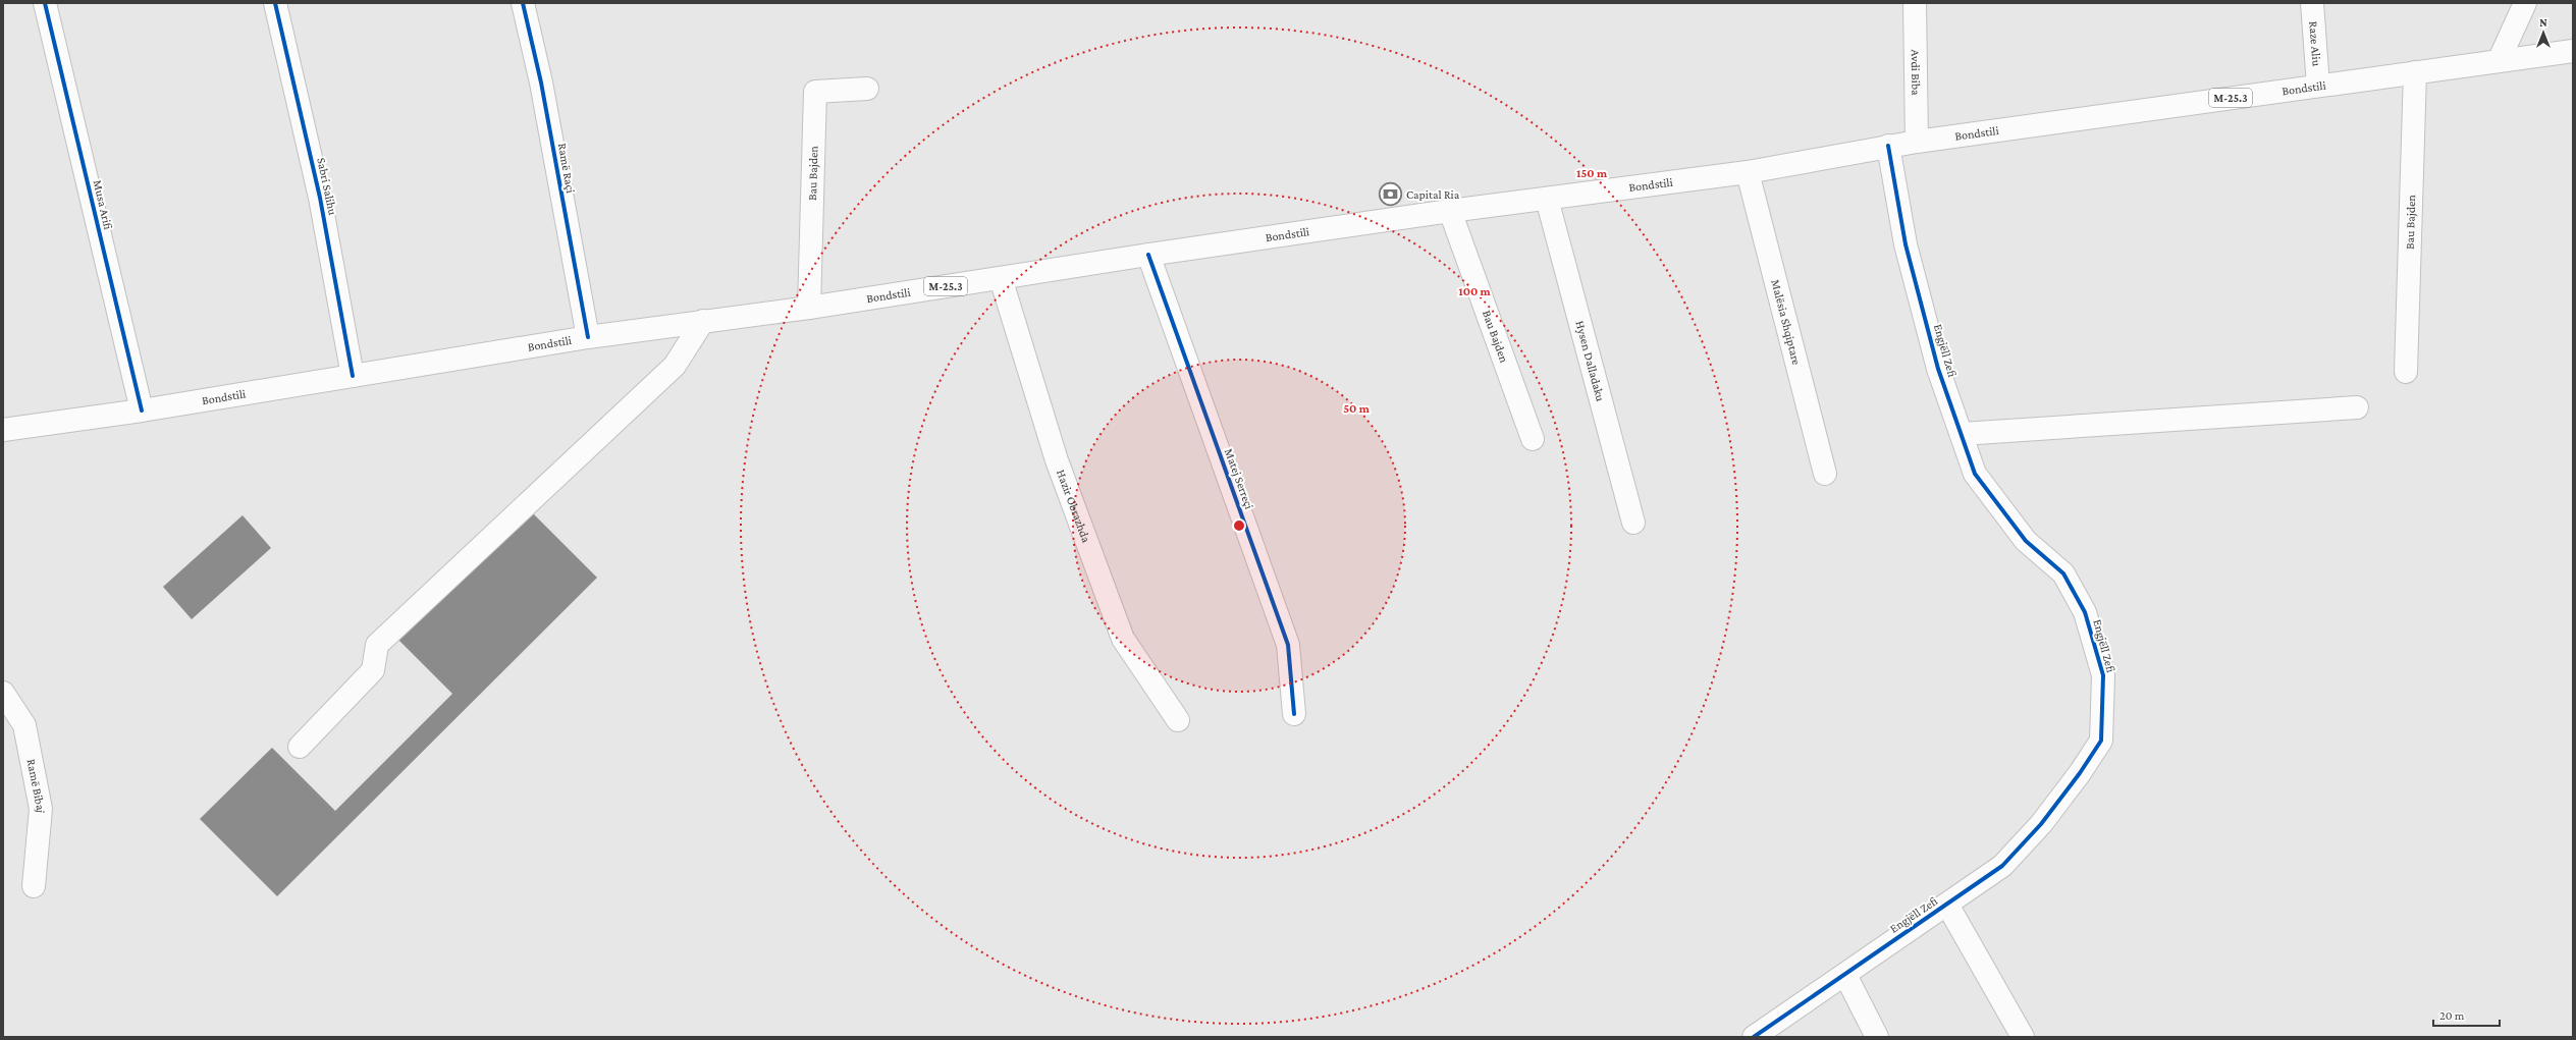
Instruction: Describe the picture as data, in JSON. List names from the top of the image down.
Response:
{
  "streets": {
    "street": [
      "Raze Aliu",
      "Avdi Biba",
      "Bondstili",
      "M-25.3",
      "Ramë Raçi",
      "Bau Bajden",
      "Sabri Salihu",
      "Musa Arifi",
      "Malësia Shqiptare",
      "Engjëll Zefi",
      "Hysen Dalladaku",
      "Matej Serreçi",
      "Hazir Obrazhda",
      "Ramë Bibaj"
    ]
  },
  "crossings": [
    ["Raze Aliu", "Bondstili"],
    ["Avdi Biba", "Bondstili"],
    ["Bondstili", "Ramë Raçi"],
    ["Bondstili", "Bau Bajden"],
    ["Bondstili", "Sabri Salihu"],
    ["Bondstili", "Musa Arifi"],
    ["Bondstili", "Malësia Shqiptare"],
    ["Bondstili", "Engjëll Zefi"],
    ["Bondstili", "Hysen Dalladaku"],
    ["Bondstili", "Matej Serreçi"],
    ["Bondstili", "Hazir Obrazhda"]
  ],
  "places": {
    "bank": ["Capital Ria"]
  },
  "scale_bar": "20 m",
  "north": "top",
  "rings": ["150 m", "100 m", "50 m"]
}
